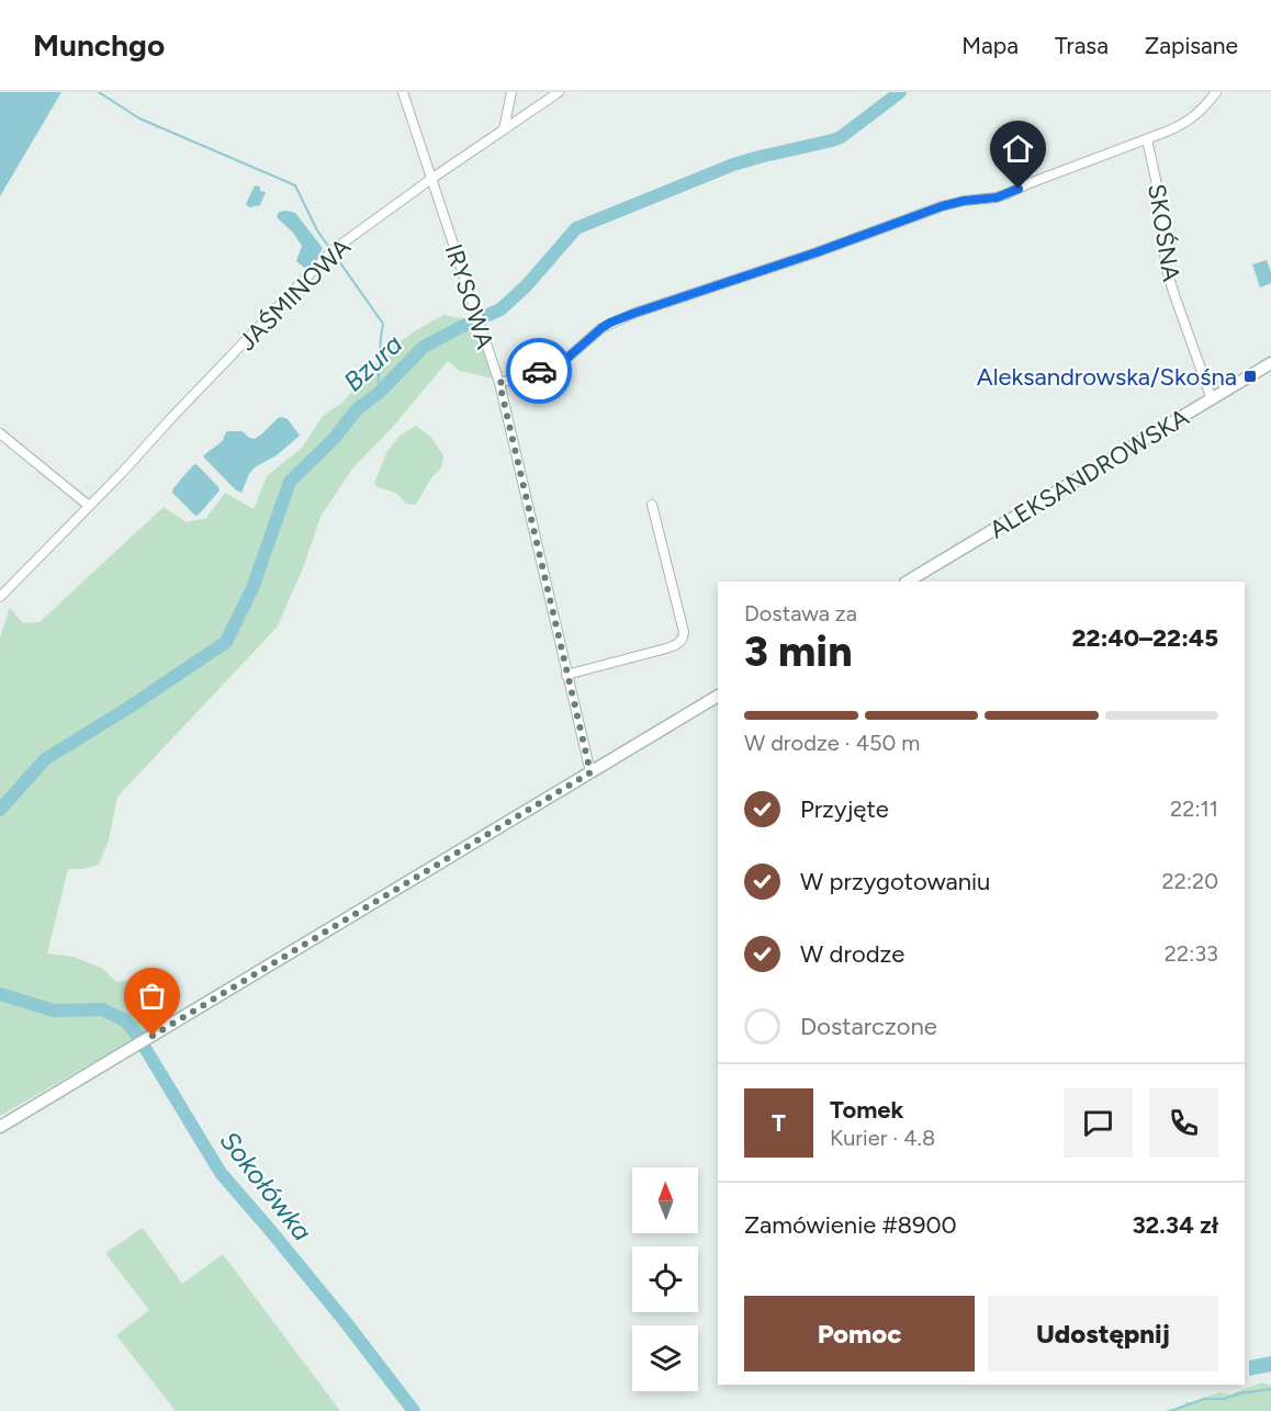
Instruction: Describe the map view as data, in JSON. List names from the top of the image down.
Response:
{
  "streets": {
    "main road": ["ALEKSANDROWSKA"],
    "street": ["SKOŚNA", "JAŚMINOWA", "IRYSOWA"]
  },
  "crossings": [
    ["SKOŚNA", "ALEKSANDROWSKA"],
    ["JAŚMINOWA", "IRYSOWA"]
  ],
  "water": ["Bzura", "Sokołówka"],
  "places": {
    "transit": ["Aleksandrowska/Skośna"]
  },
  "north": "top",
  "page": {
    "header": "Munchgo",
    "nav": ["Mapa", "Trasa", "Zapisane"],
    "heading": ["3 min", "Dostawa za", "22:40–22:45"],
    "panel": [
      "Tomek",
      "Kurier · 4.8",
      "Zamówienie #8900",
      "32.34 zł"
    ],
    "bar": "W drodze · 450 m",
    "list": [
      ["Przyjęte", "22:11"],
      ["W przygotowaniu", "22:20"],
      ["W drodze", "22:33"],
      "Dostarczone"
    ],
    "round": "T",
    "buttons": ["Pomoc", "Udostępnij"]
  }
}
